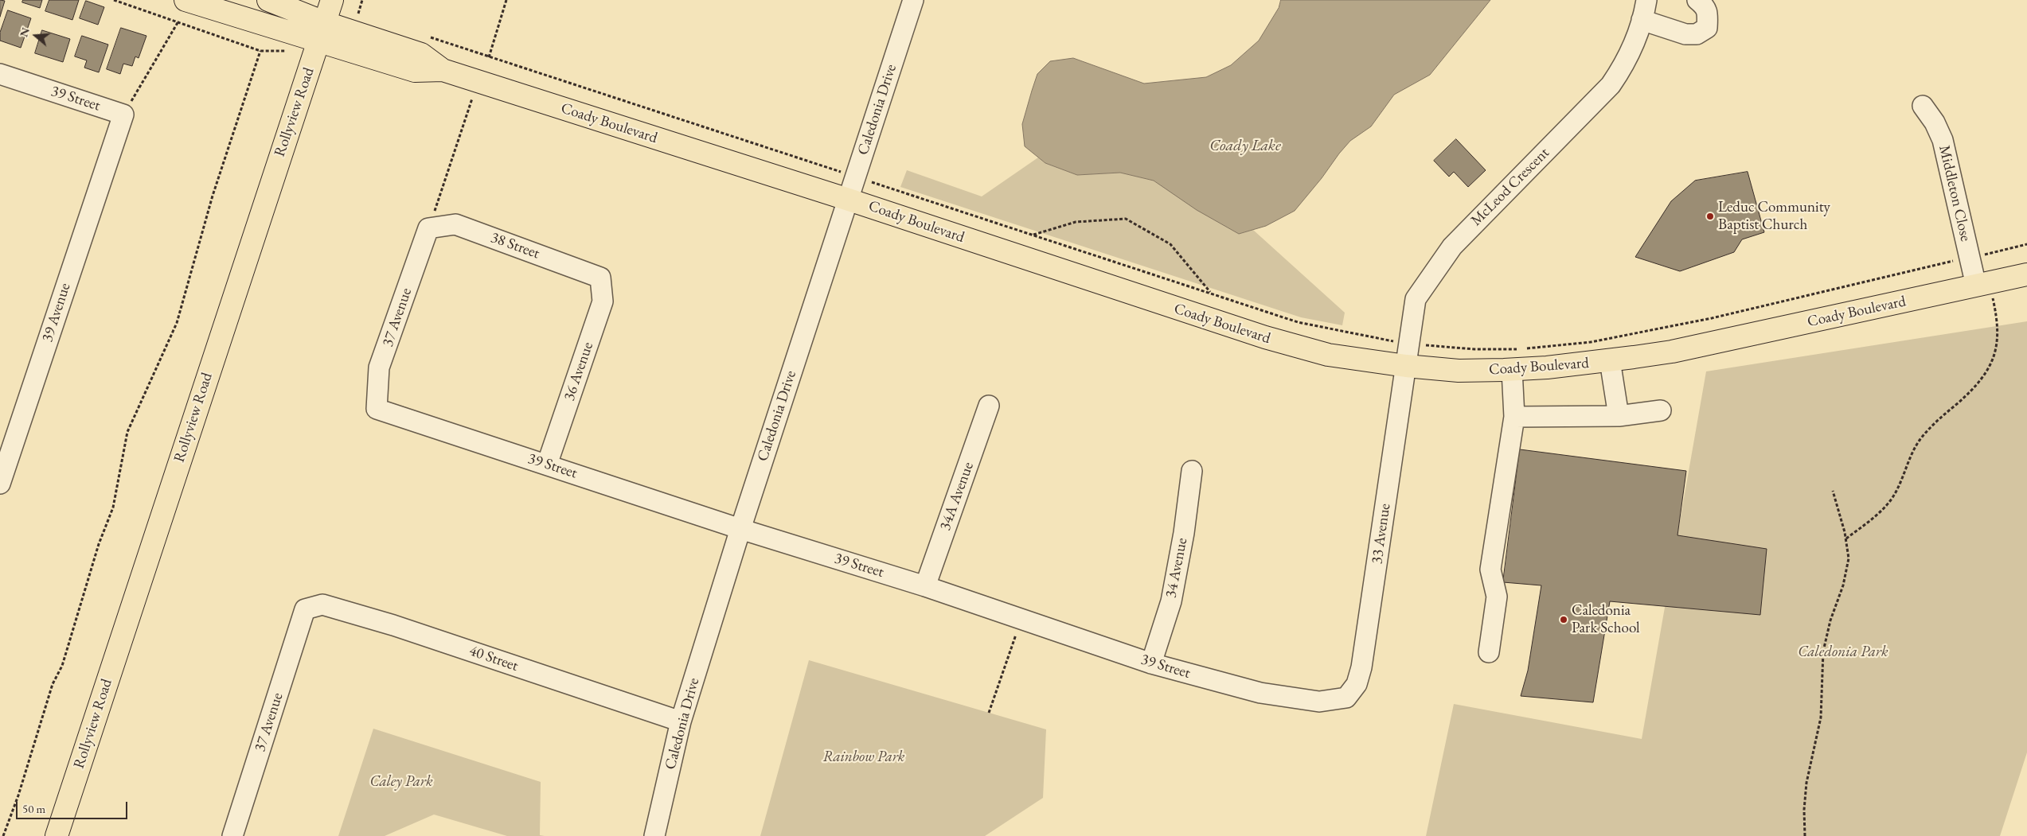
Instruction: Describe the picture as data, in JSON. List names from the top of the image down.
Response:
{
  "streets": {
    "main road": ["Rollyview Road", "Coady Boulevard"],
    "street": [
      "39 Street",
      "Caledonia Drive",
      "McLeod Crescent",
      "Middleton Close",
      "38 Street",
      "39 Avenue",
      "37 Avenue",
      "36 Avenue",
      "34A Avenue",
      "33 Avenue",
      "34 Avenue",
      "40 Street"
    ]
  },
  "crossings": [
    ["39 Street", "Caledonia Drive"],
    ["39 Street", "39 Avenue"],
    ["39 Street", "37 Avenue"],
    ["39 Street", "36 Avenue"],
    ["39 Street", "34A Avenue"],
    ["39 Street", "33 Avenue"],
    ["39 Street", "34 Avenue"],
    ["Caledonia Drive", "Coady Boulevard"],
    ["Caledonia Drive", "40 Street"],
    ["Rollyview Road", "Coady Boulevard"],
    ["Coady Boulevard", "McLeod Crescent"],
    ["Coady Boulevard", "Middleton Close"],
    ["Coady Boulevard", "33 Avenue"],
    ["McLeod Crescent", "33 Avenue"],
    ["38 Street", "37 Avenue"],
    ["38 Street", "36 Avenue"],
    ["37 Avenue", "40 Street"]
  ],
  "water": ["Coady Lake"],
  "parks": ["Caledonia Park", "Rainbow Park", "Caley Park"],
  "places": ["Leduc Community Baptist Church", "Caledonia Park School"],
  "scale_bar": "50 m",
  "north": "left"
}
